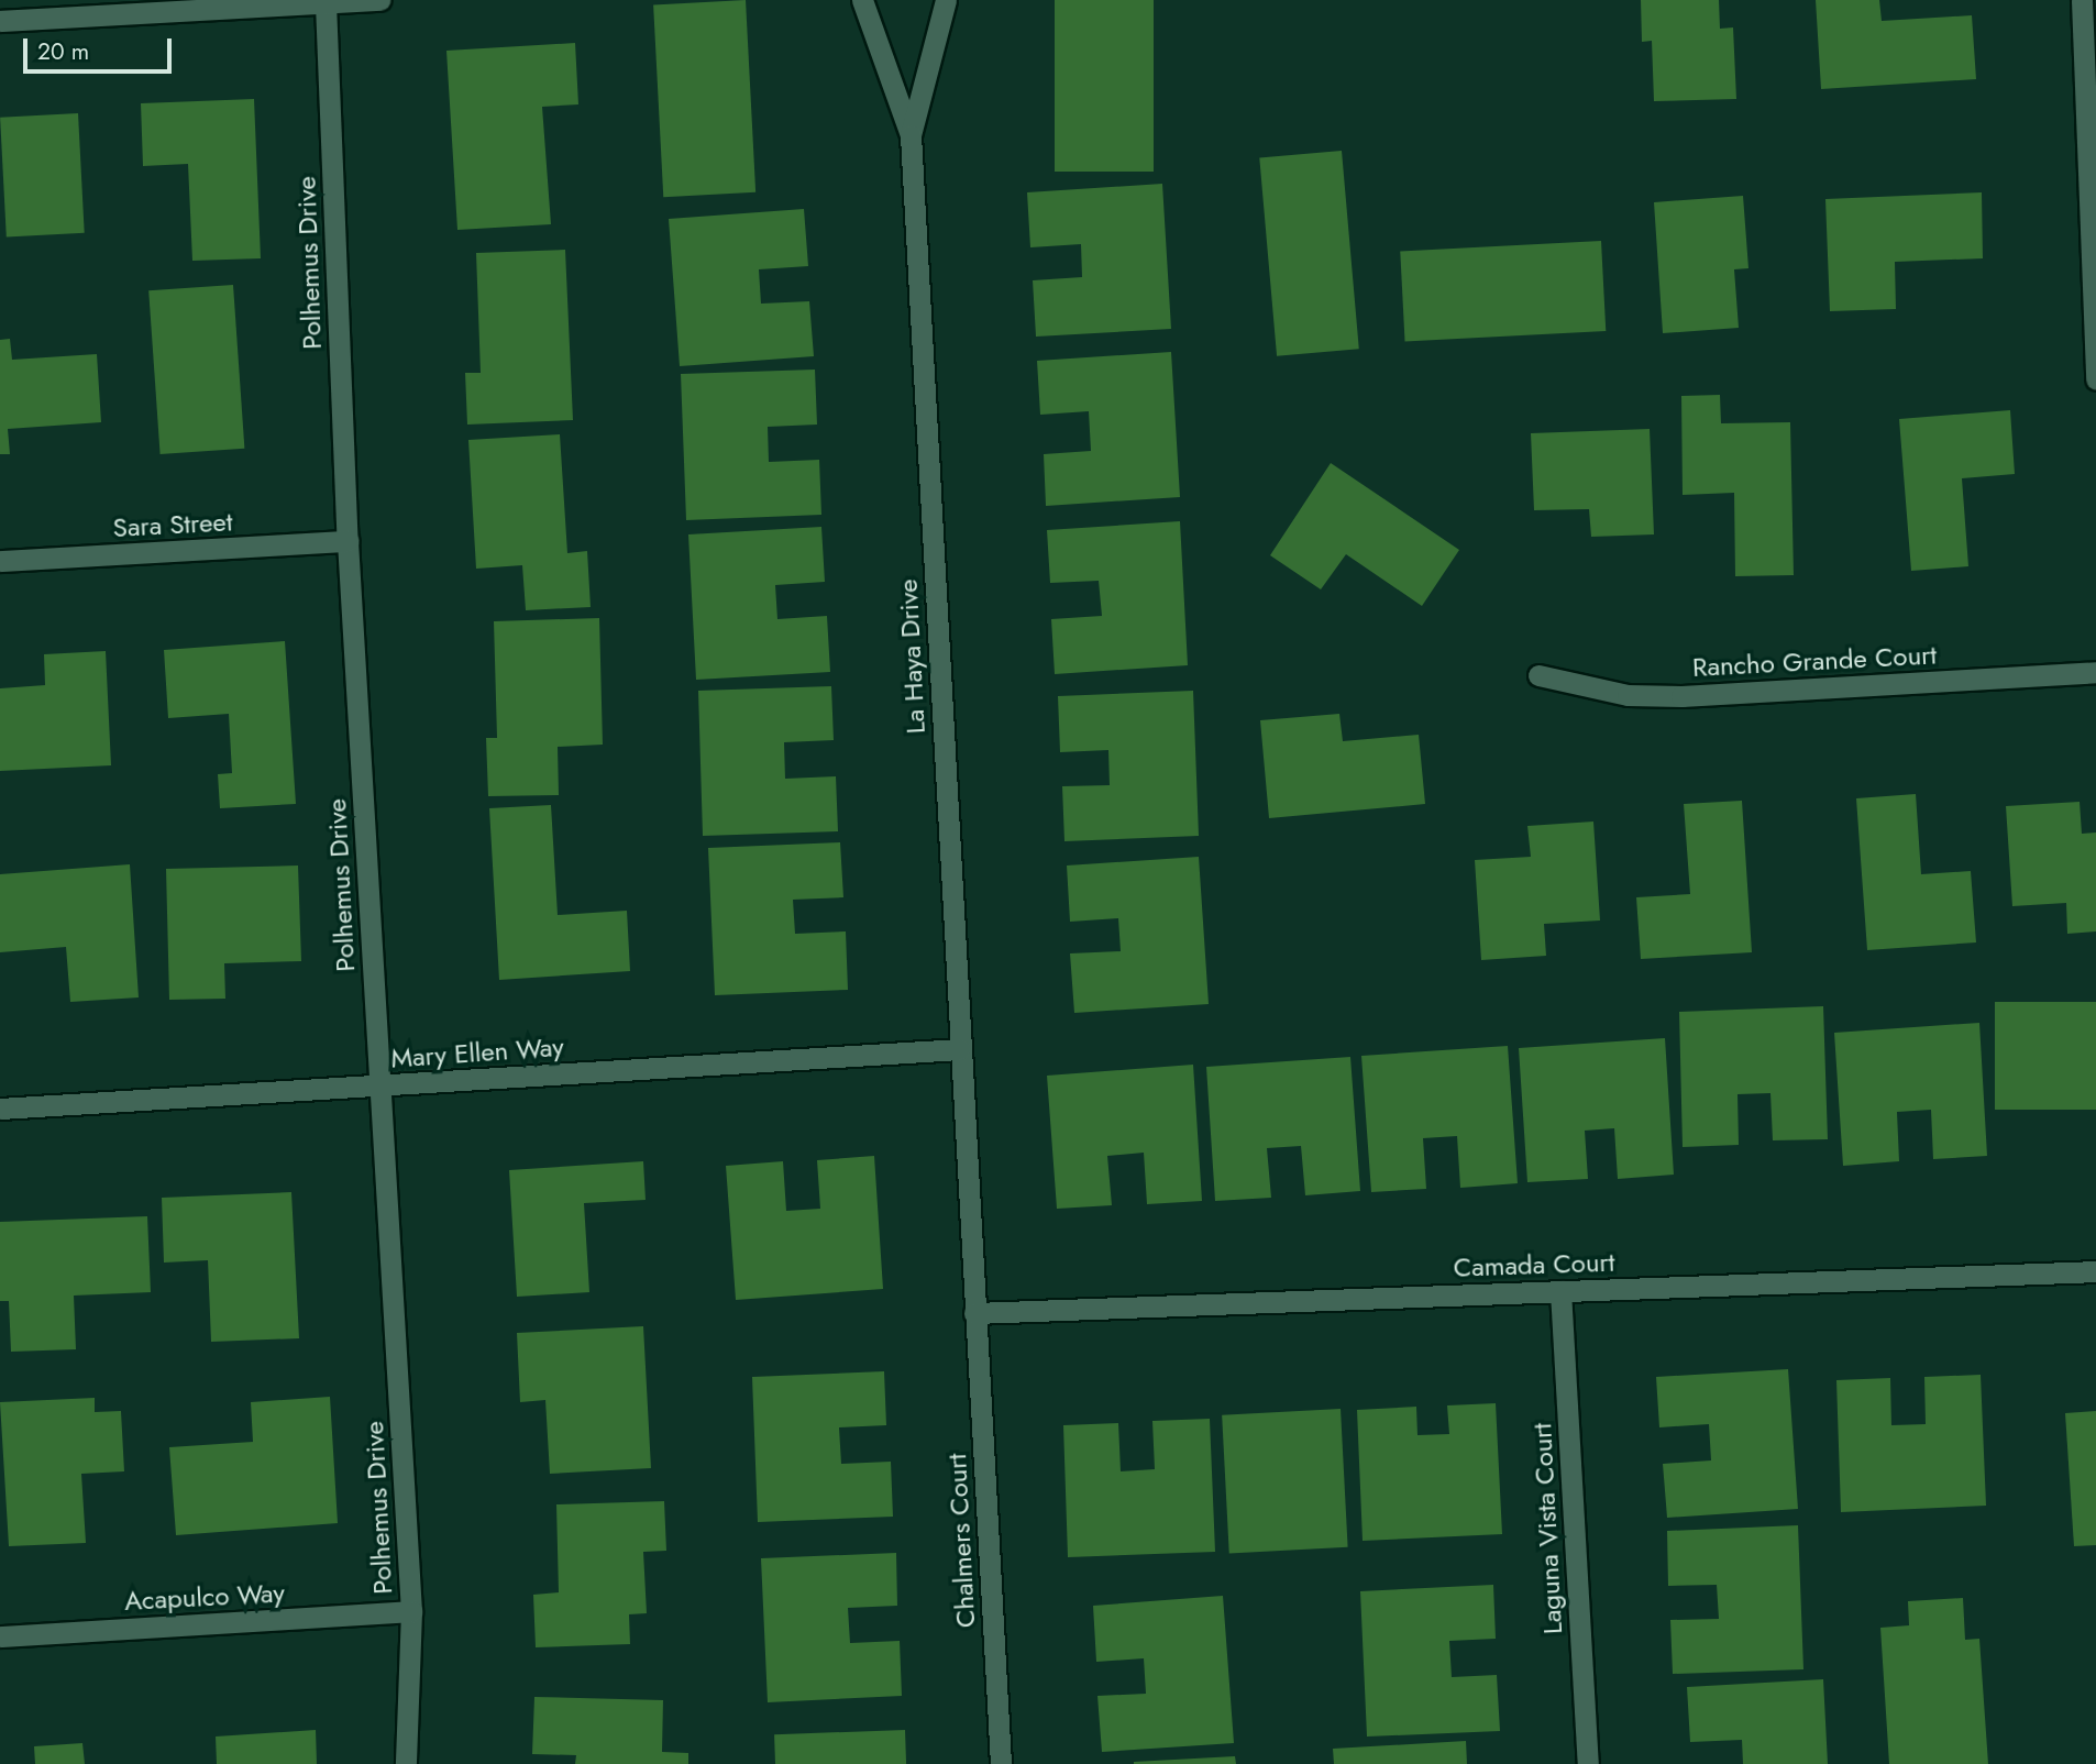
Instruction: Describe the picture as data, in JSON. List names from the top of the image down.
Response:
{
  "streets": {
    "street": [
      "Polhemus Drive",
      "Sara Street",
      "La Haya Drive",
      "Rancho Grande Court",
      "Mary Ellen Way",
      "Camada Court",
      "Laguna Vista Court",
      "Chalmers Court",
      "Acapulco Way"
    ]
  },
  "crossings": [
    ["Polhemus Drive", "Sara Street"],
    ["Polhemus Drive", "Mary Ellen Way"],
    ["Polhemus Drive", "Acapulco Way"],
    ["La Haya Drive", "Mary Ellen Way"],
    ["La Haya Drive", "Camada Court"],
    ["La Haya Drive", "Chalmers Court"],
    ["Camada Court", "Laguna Vista Court"],
    ["Camada Court", "Chalmers Court"]
  ],
  "scale_bar": "20 m"
}
